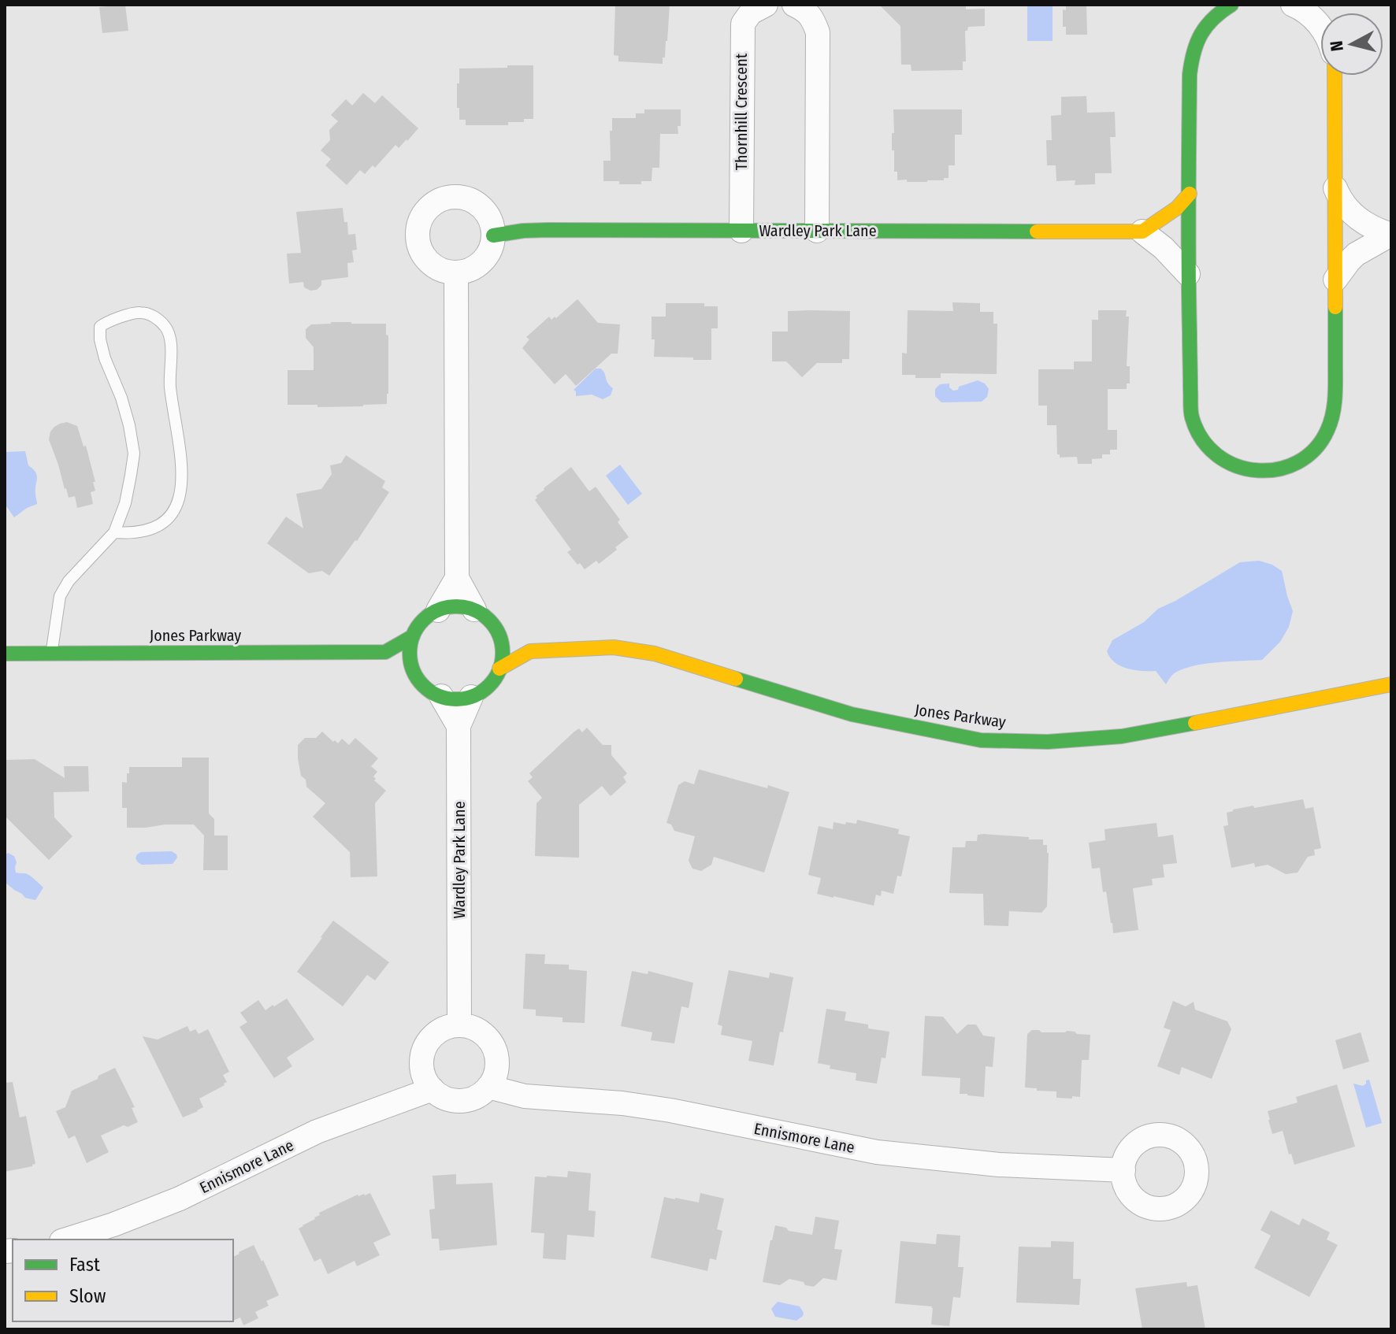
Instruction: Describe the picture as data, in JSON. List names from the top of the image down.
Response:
{
  "streets": {
    "street": [
      "Thornhill Crescent",
      "Wardley Park Lane",
      "Jones Parkway",
      "Ennismore Lane"
    ]
  },
  "crossings": [
    ["Thornhill Crescent", "Wardley Park Lane"],
    ["Wardley Park Lane", "Jones Parkway"],
    ["Wardley Park Lane", "Ennismore Lane"]
  ],
  "legend": ["Fast", "Slow"],
  "north": "left"
}
